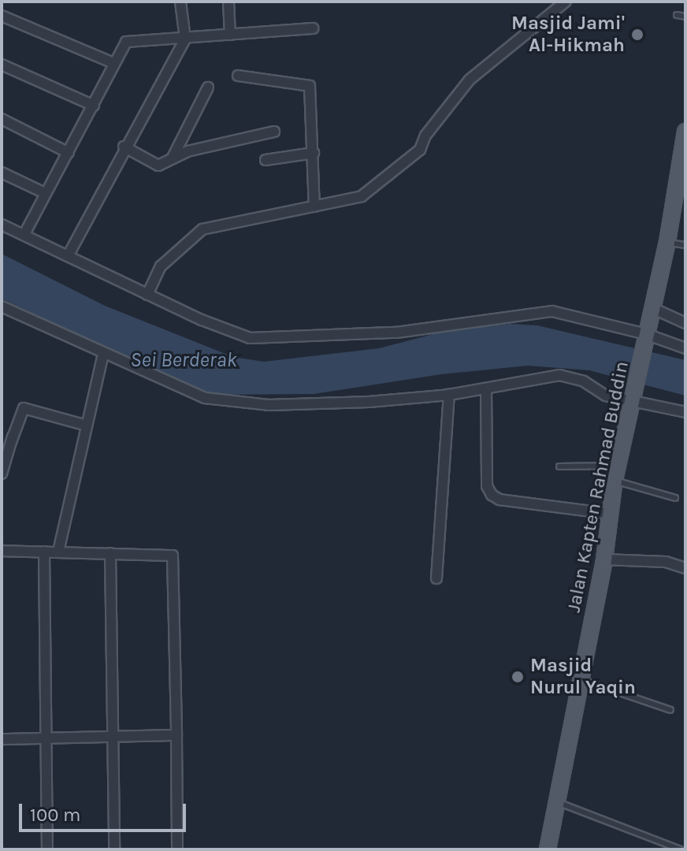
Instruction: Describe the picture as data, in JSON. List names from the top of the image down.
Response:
{
  "streets": {
    "main road": ["Jalan Kapten Rahmad Buddin"]
  },
  "water": ["Sei Berderak"],
  "places": ["Masjid Jami' Al-Hikmah", "Masjid Nurul Yaqin"],
  "scale_bar": "100 m"
}
